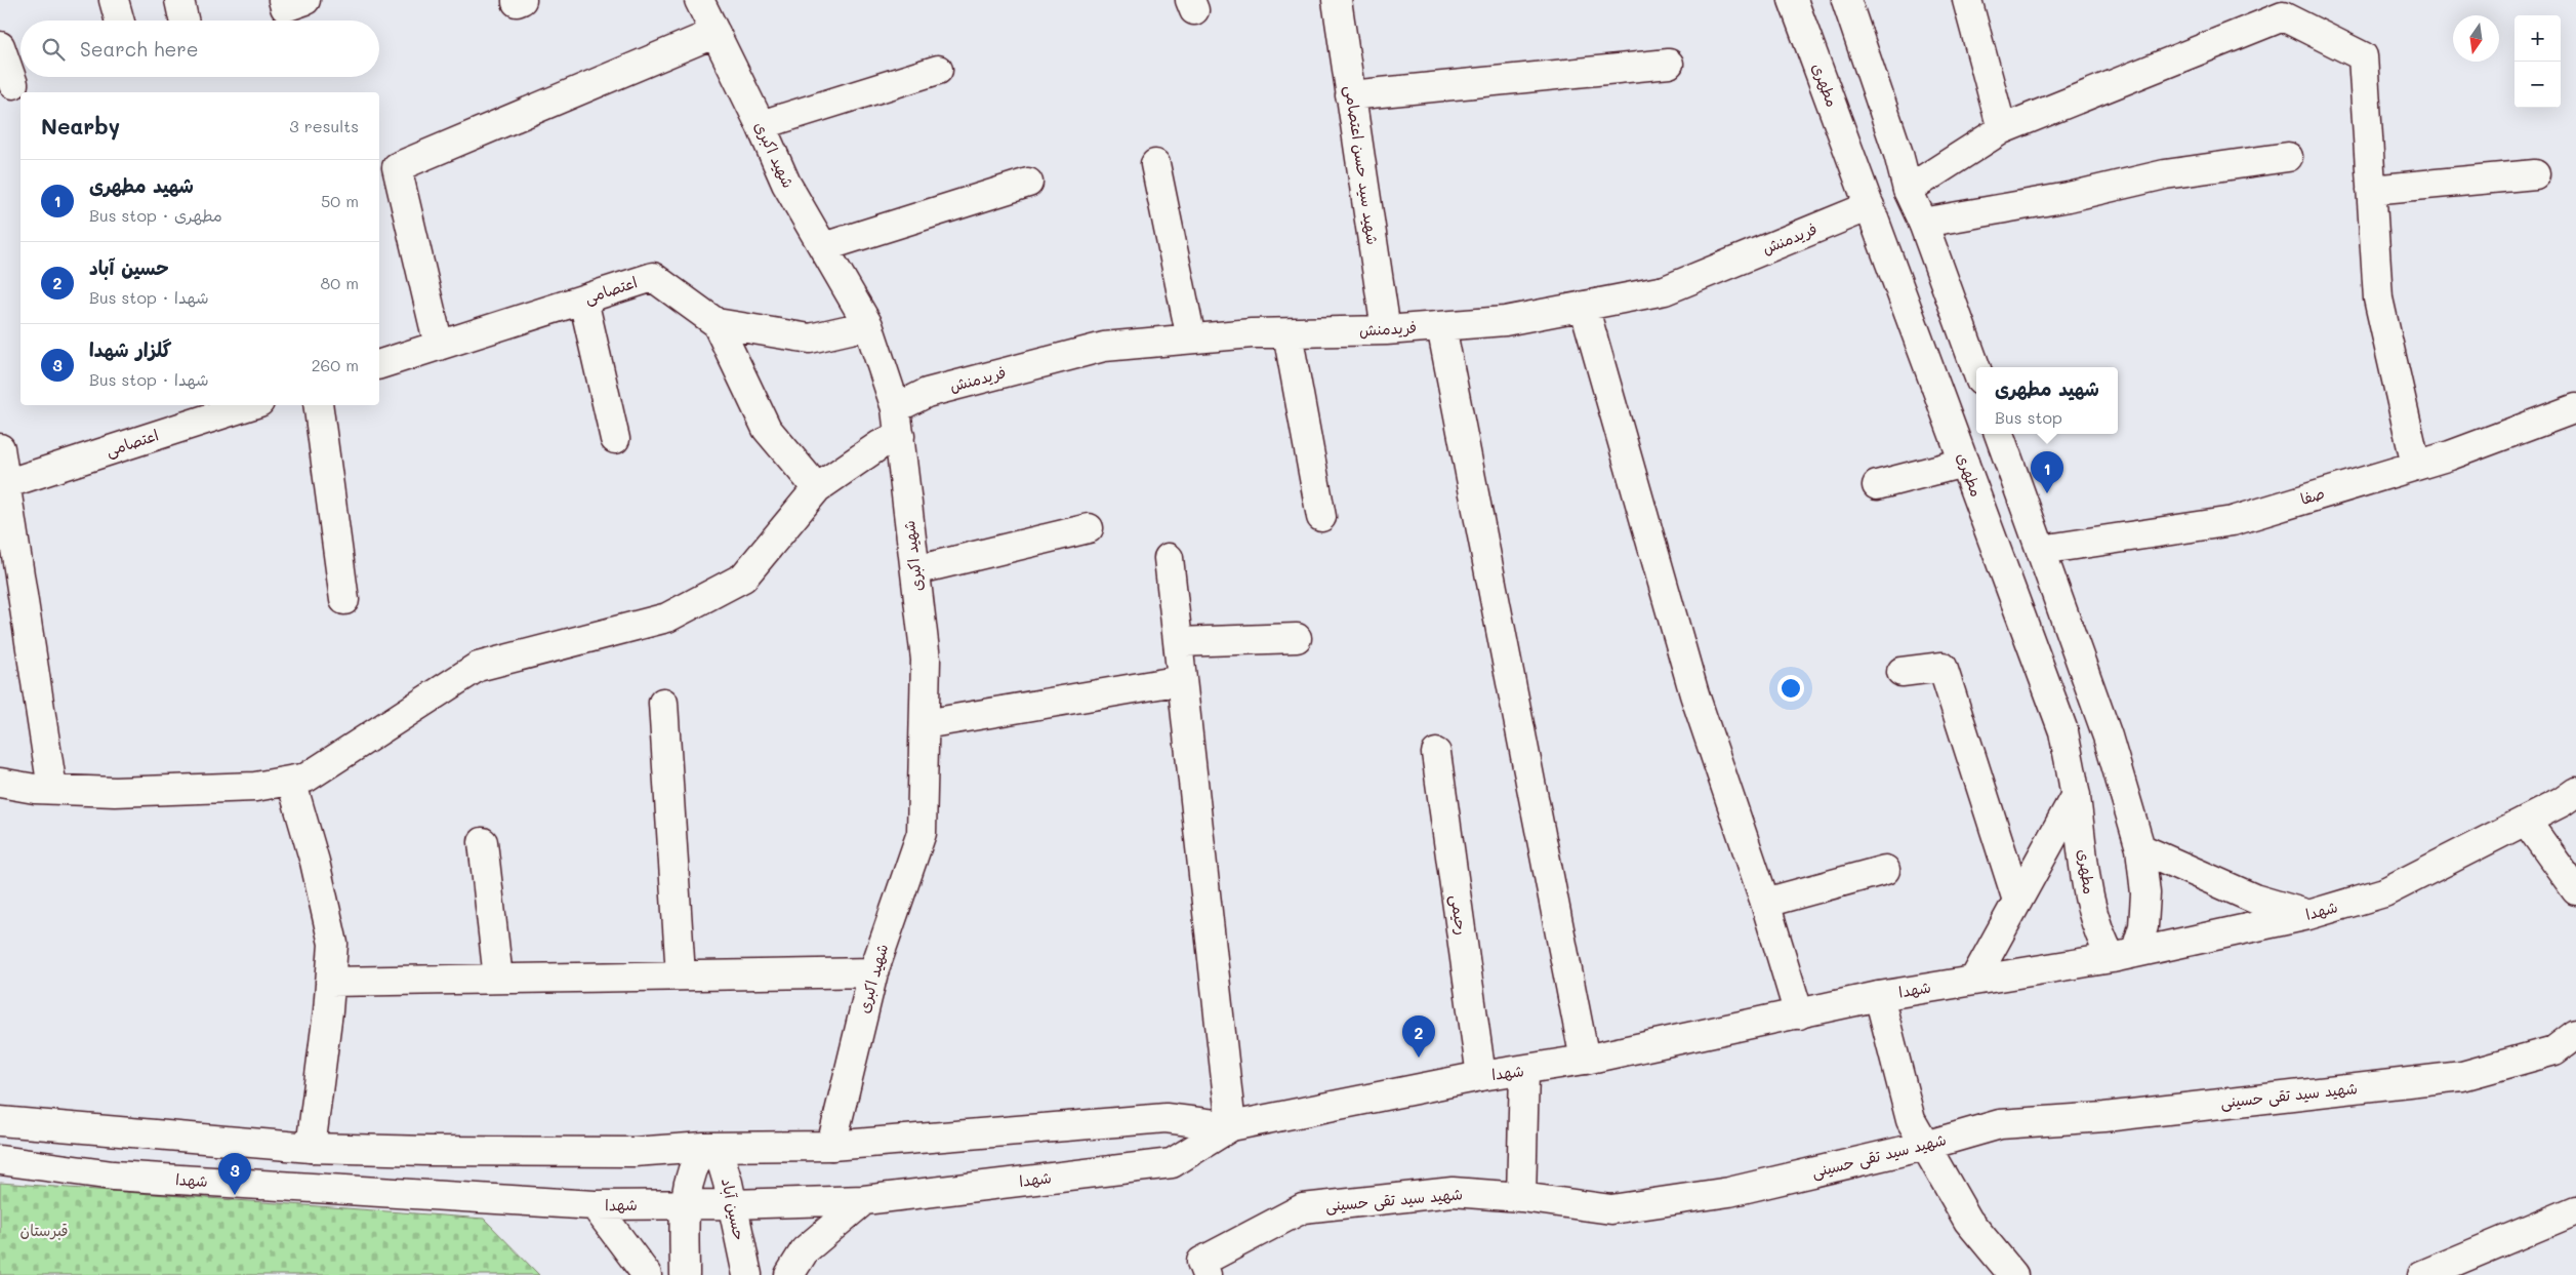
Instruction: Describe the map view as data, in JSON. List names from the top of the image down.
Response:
{
  "streets": {
    "street": [
      "مطهری",
      "شهید اکبری",
      "شهید سید حسن اعتصامی",
      "فریدمنش",
      "اعتصامی",
      "صفا",
      "شهدا",
      "رحیمی",
      "شهید سید تقی حسینی",
      "حسین آباد"
    ]
  },
  "crossings": [
    ["مطهری", "فریدمنش"],
    ["مطهری", "شهدا"],
    ["شهید اکبری", "فریدمنش"],
    ["شهید اکبری", "اعتصامی"],
    ["شهید اکبری", "شهدا"],
    ["شهید سید حسن اعتصامی", "فریدمنش"],
    ["شهدا", "رحیمی"],
    ["شهدا", "حسین آباد"]
  ],
  "parks": ["قبرستان"],
  "north": "bottom",
  "page": {
    "map_buttons": ["+", "−"],
    "search": "Search here",
    "heading": ["Nearby", "3 results"],
    "list": [
      {
        "mark": "1",
        "name": "شهید مطهری",
        "note": "Bus stop · مطهری",
        "value": "50 m"
      },
      {
        "mark": "2",
        "name": "حسین آباد",
        "note": "Bus stop · شهدا",
        "value": "80 m"
      },
      {
        "mark": "3",
        "name": "گلزار شهدا",
        "note": "Bus stop · شهدا",
        "value": "260 m"
      }
    ],
    "popup": ["شهید مطهری", "Bus stop"],
    "pins": ["1", "2", "3"]
  }
}
